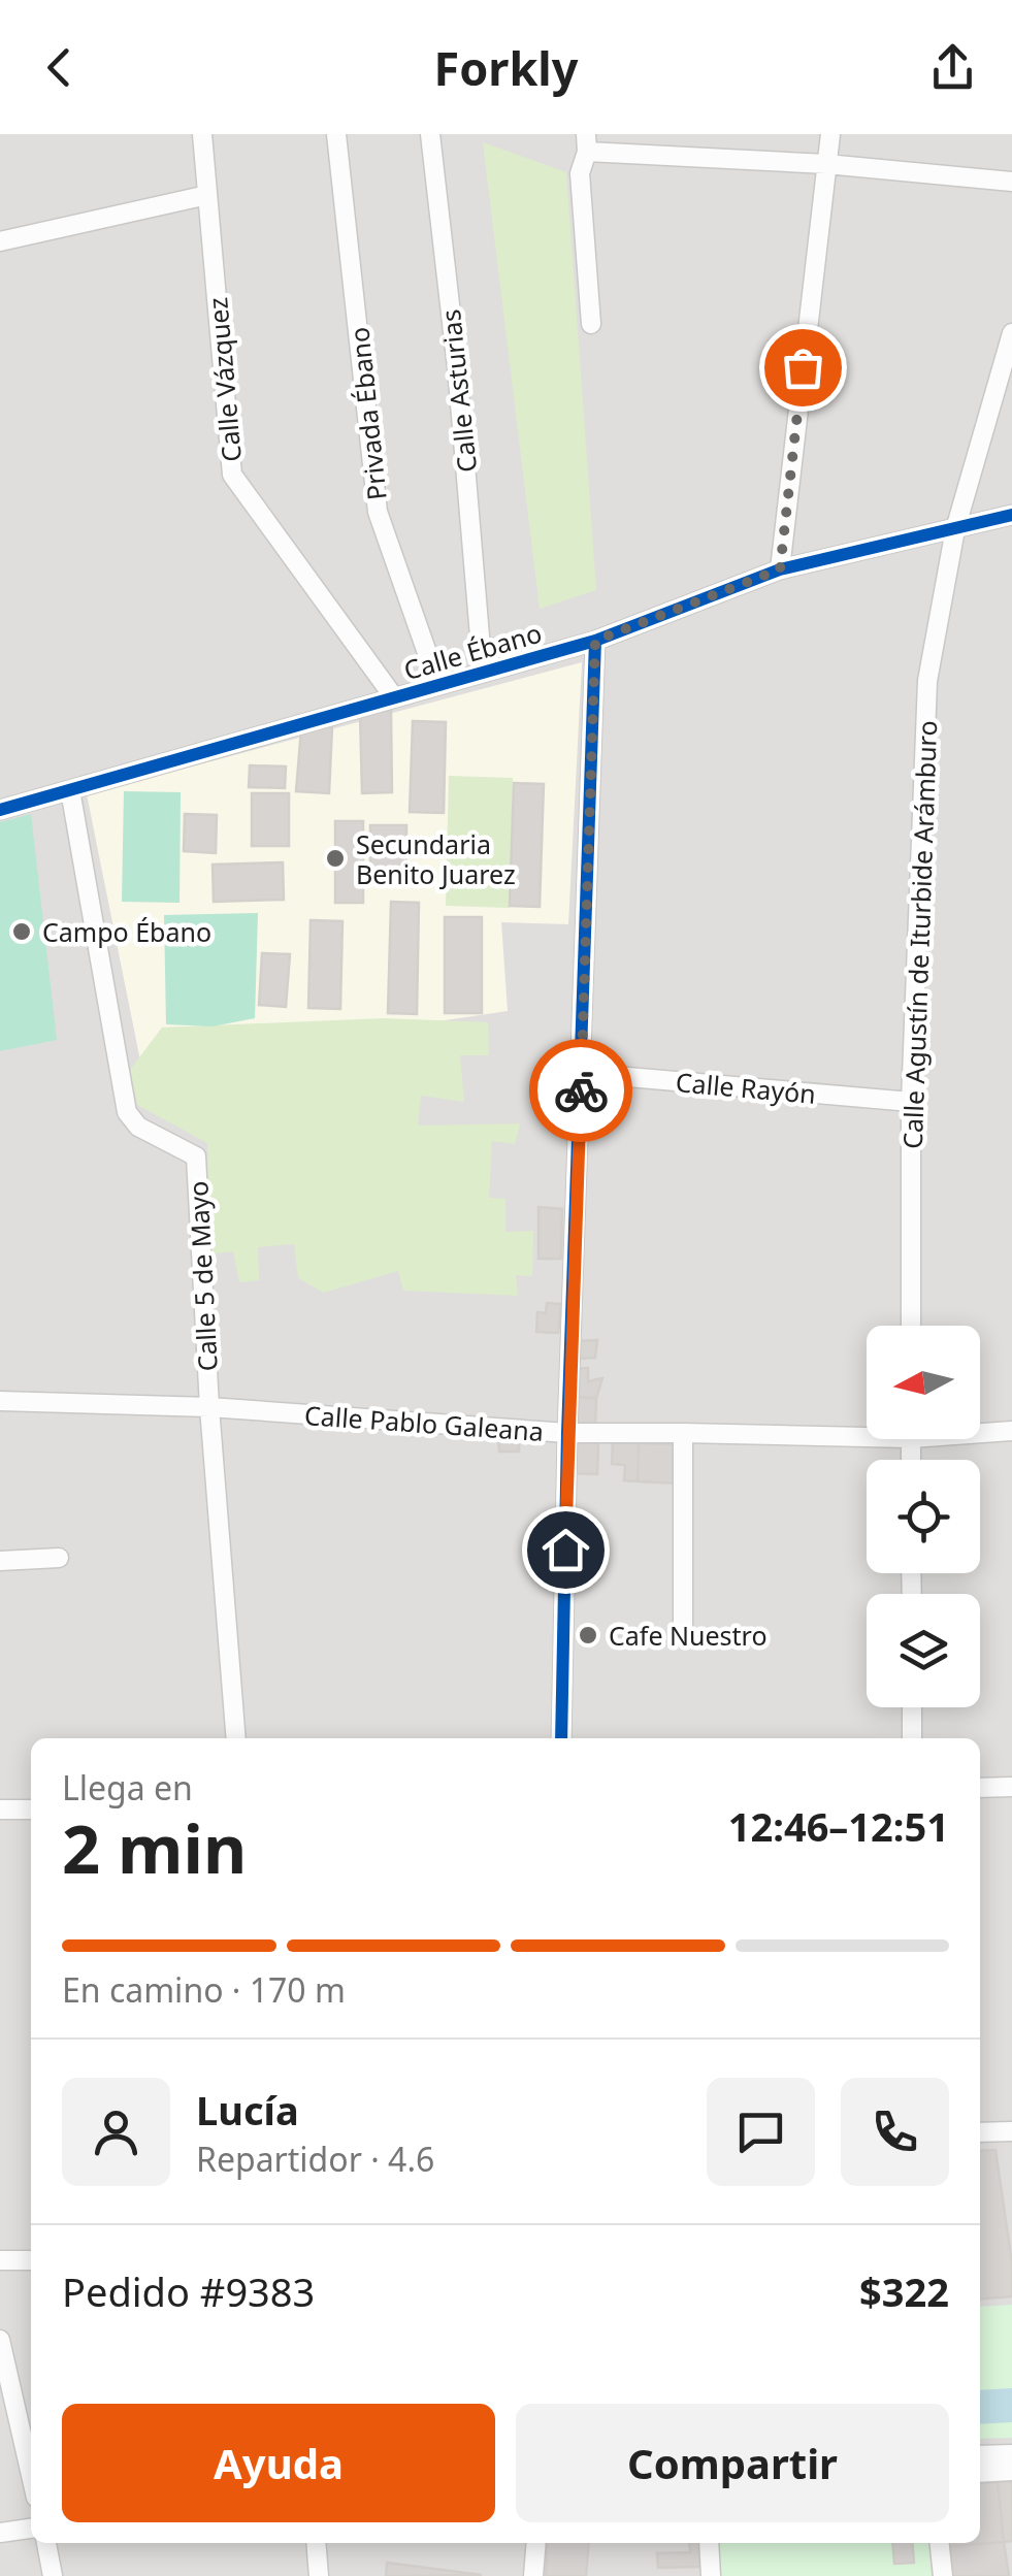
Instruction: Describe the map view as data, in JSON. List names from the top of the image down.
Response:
{
  "streets": {
    "street": [
      "Calle Vázquez",
      "Calle Asturias",
      "Privada Ébano",
      "Calle Ébano",
      "Calle Agustín de Iturbide Arámburo",
      "Calle Rayón",
      "Calle 5 de Mayo",
      "Calle Pablo Galeana"
    ]
  },
  "crossings": [
    ["Calle Vázquez", "Calle Ébano"],
    ["Calle Asturias", "Calle Ébano"],
    ["Privada Ébano", "Calle Ébano"],
    ["Calle Ébano", "Calle Agustín de Iturbide Arámburo"],
    ["Calle Ébano", "Calle 5 de Mayo"],
    ["Calle Agustín de Iturbide Arámburo", "Calle Rayón"],
    ["Calle 5 de Mayo", "Calle Pablo Galeana"]
  ],
  "places": ["Secundaria Benito Juarez", "Campo Ébano", "Cafe Nuestro"],
  "north": "left",
  "page": {
    "header": "Forkly",
    "heading": ["2 min", "Llega en", "12:46–12:51"],
    "panel": [
      "Lucía",
      "Repartidor · 4.6",
      "Pedido #9383",
      "$322"
    ],
    "bar": "En camino · 170 m",
    "buttons": ["Ayuda", "Compartir"]
  }
}
